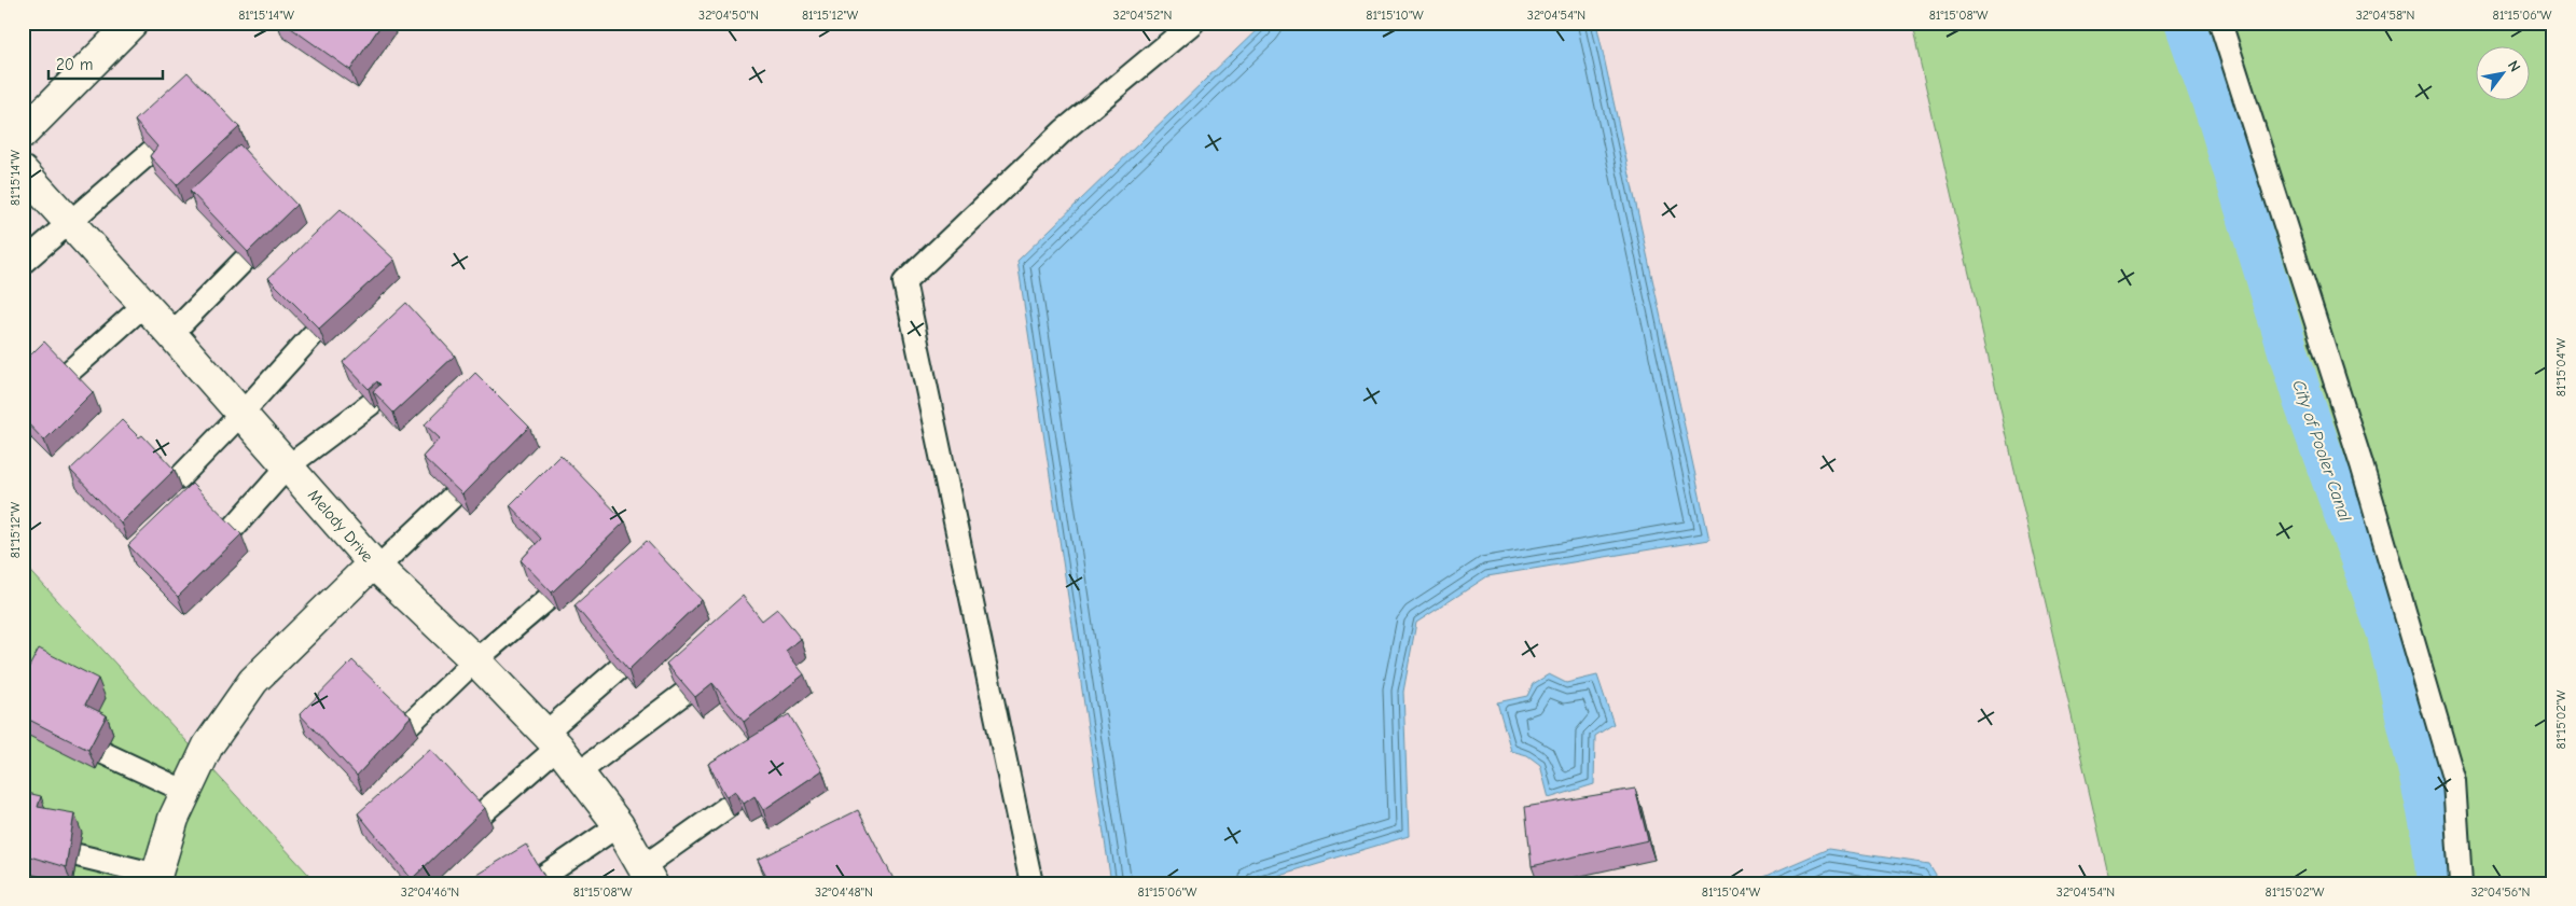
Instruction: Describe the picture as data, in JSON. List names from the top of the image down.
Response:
{
  "streets": {
    "street": ["Melody Drive"]
  },
  "water": ["City of Pooler Canal"],
  "scale_bar": "20 m",
  "north": "top right",
  "coordinates": [
    "81°15'14\"W",
    "32°04'50\"N",
    "81°15'12\"W",
    "32°04'52\"N",
    "81°15'10\"W",
    "32°04'54\"N",
    "81°15'08\"W",
    "32°04'58\"N",
    "81°15'06\"W",
    "81°15'04\"W",
    "81°15'02\"W",
    "32°04'46\"N",
    "32°04'48\"N",
    "32°04'56\"N"
  ]
}
